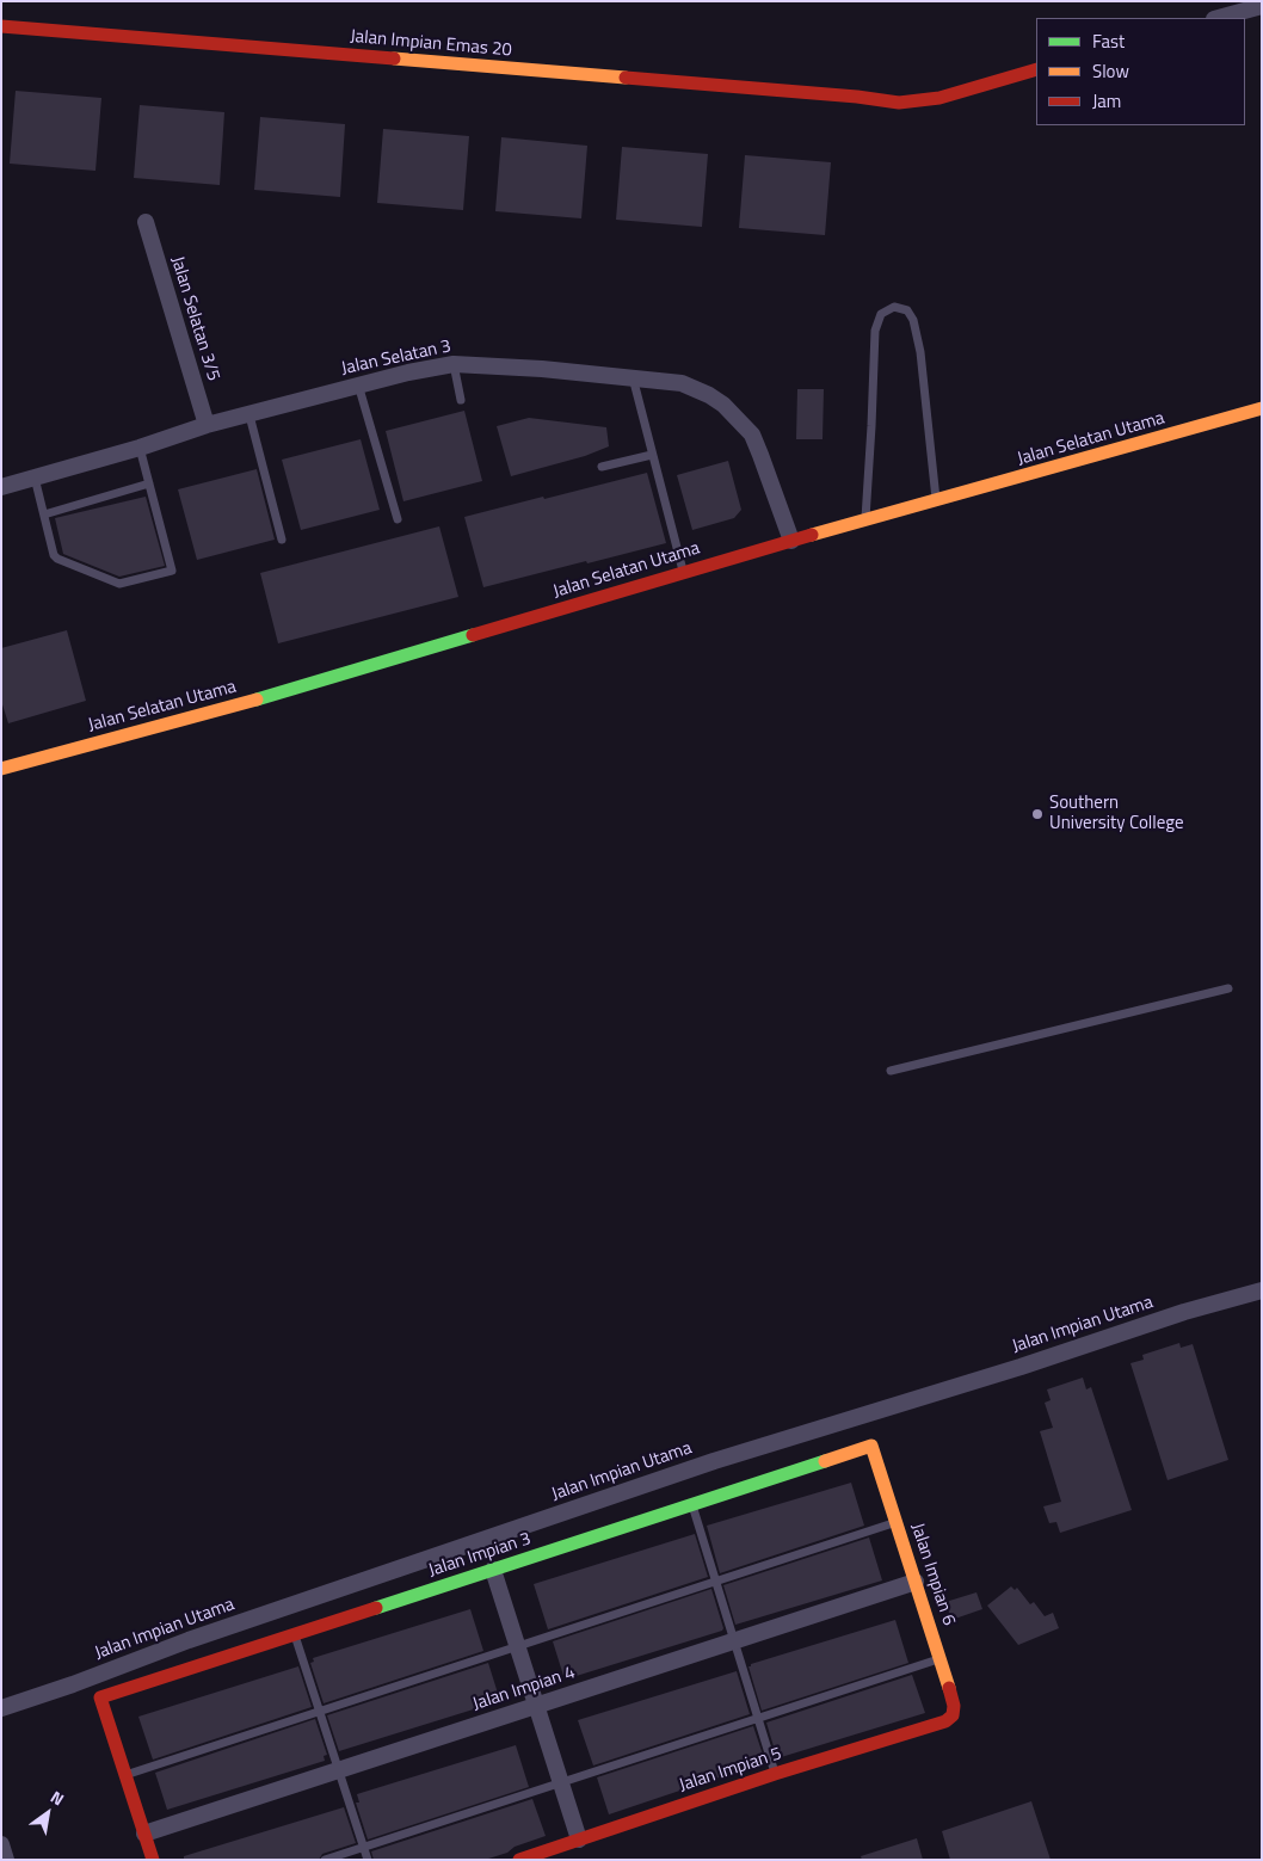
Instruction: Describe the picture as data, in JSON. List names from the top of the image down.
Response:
{
  "streets": {
    "street": [
      "Jalan Impian Emas 20",
      "Jalan Selatan 3/5",
      "Jalan Selatan 3",
      "Jalan Selatan Utama",
      "Jalan Impian Utama",
      "Jalan Impian 3",
      "Jalan Impian 6",
      "Jalan Impian 4",
      "Jalan Impian 5"
    ]
  },
  "crossings": [
    ["Jalan Selatan 3/5", "Jalan Selatan 3"],
    ["Jalan Selatan 3", "Jalan Selatan Utama"],
    ["Jalan Impian 3", "Jalan Impian 6"],
    ["Jalan Impian 6", "Jalan Impian 4"],
    ["Jalan Impian 6", "Jalan Impian 5"]
  ],
  "places": ["Southern University College"],
  "legend": ["Fast", "Slow", "Jam"],
  "north": "top right"
}
